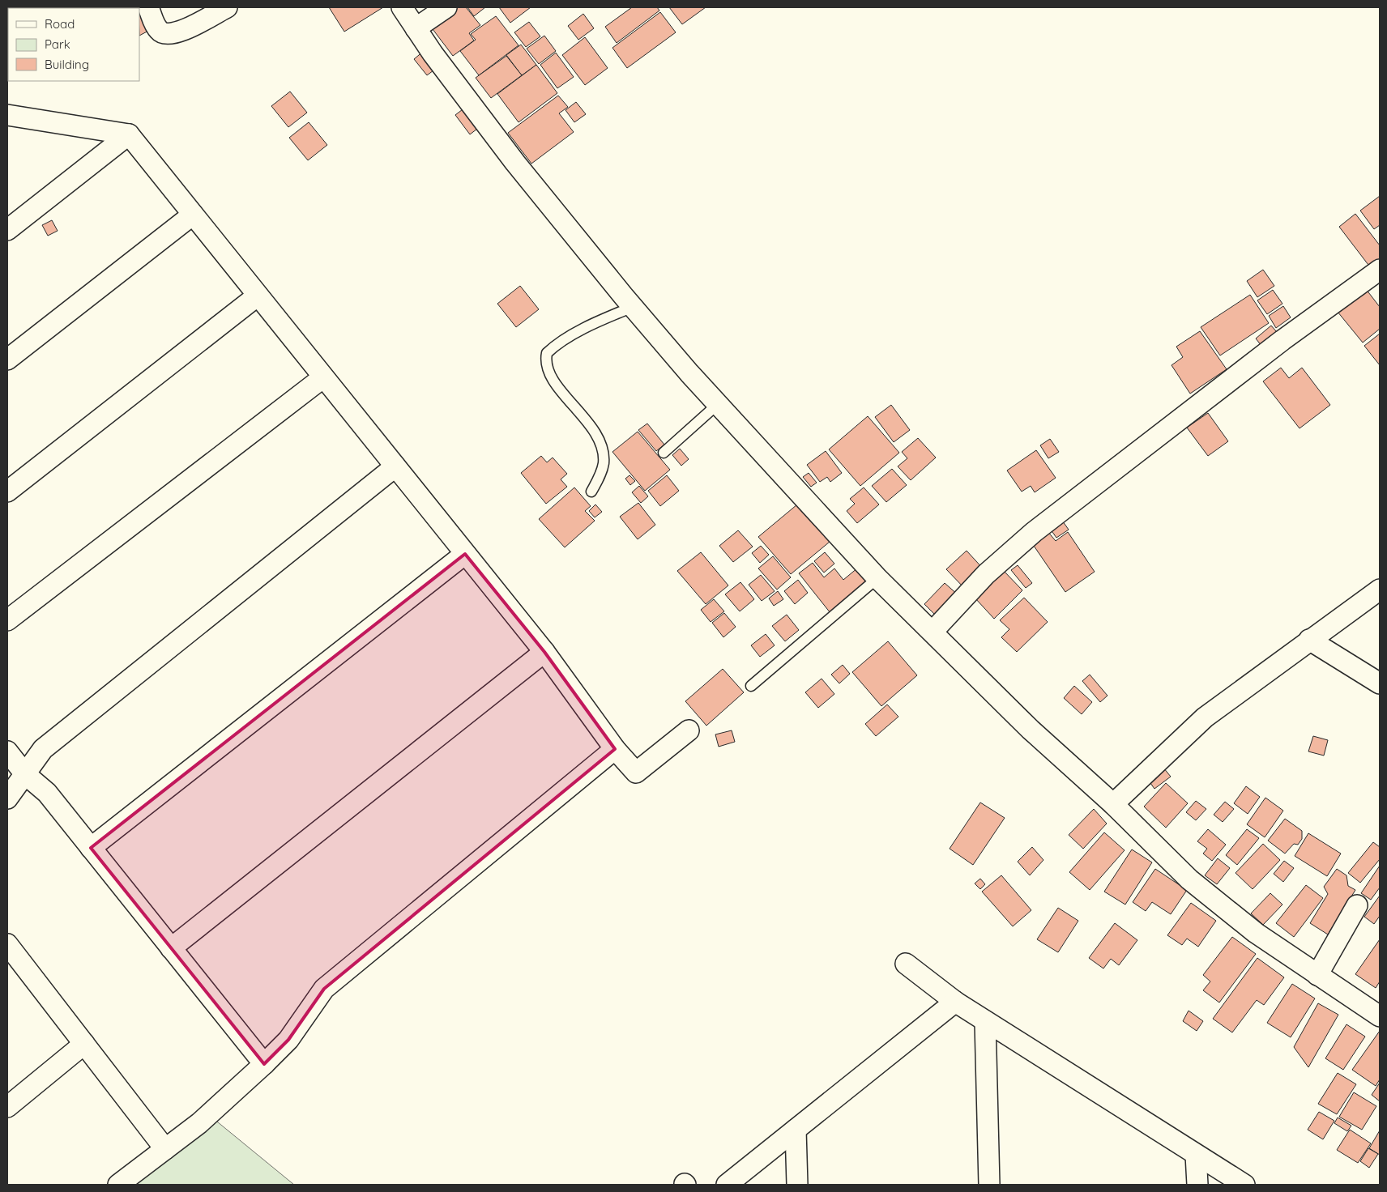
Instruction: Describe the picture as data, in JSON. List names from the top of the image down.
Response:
{
  "legend": ["Road", "Park", "Building"]
}
